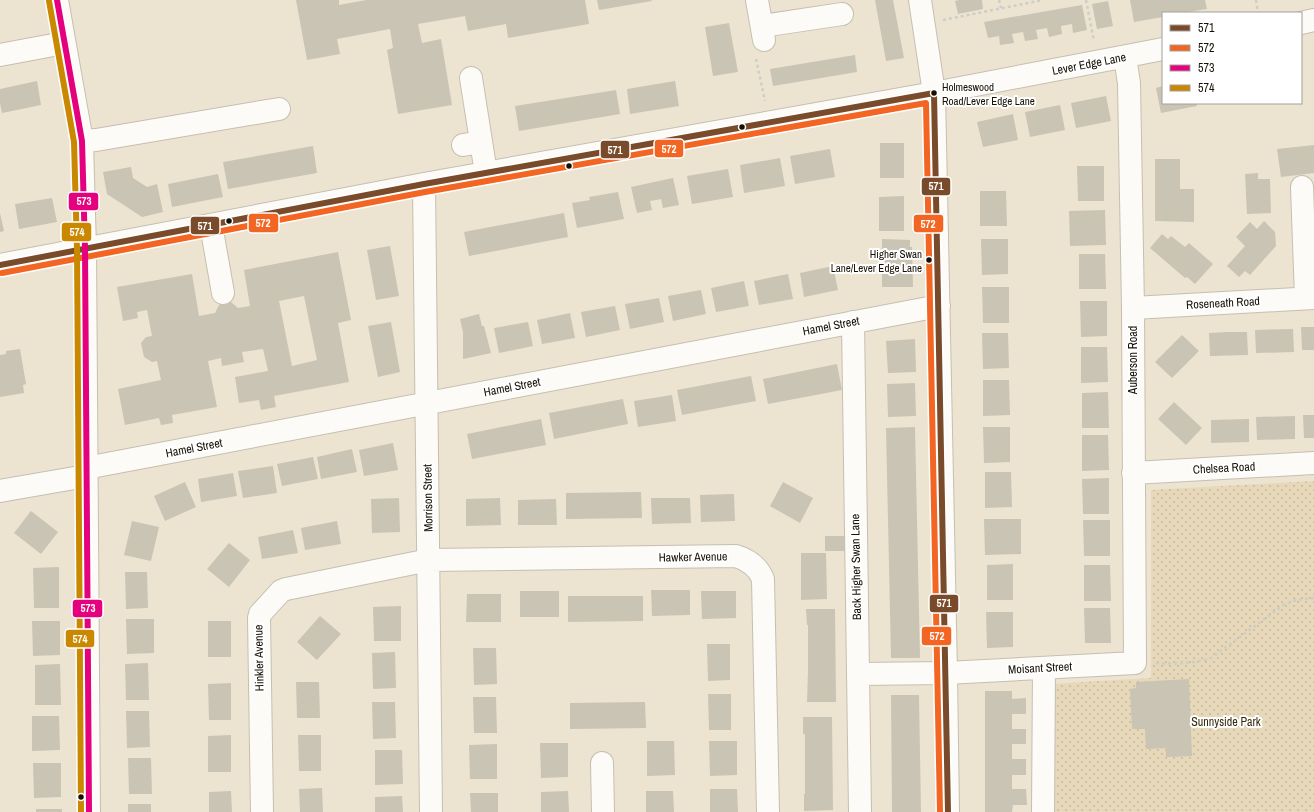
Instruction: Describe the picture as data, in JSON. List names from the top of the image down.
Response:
{
  "streets": {
    "street": [
      "Lever Edge Lane",
      "Roseneath Road",
      "Hamel Street",
      "Auberson Road",
      "Chelsea Road",
      "Morrison Street",
      "Hawker Avenue",
      "Back Higher Swan Lane",
      "Hinkler Avenue",
      "Moisant Street"
    ]
  },
  "crossings": [
    ["Lever Edge Lane", "Auberson Road"],
    ["Lever Edge Lane", "Morrison Street"],
    ["Roseneath Road", "Auberson Road"],
    ["Hamel Street", "Morrison Street"],
    ["Hamel Street", "Back Higher Swan Lane"],
    ["Auberson Road", "Chelsea Road"],
    ["Auberson Road", "Moisant Street"],
    ["Morrison Street", "Hawker Avenue"],
    ["Morrison Street", "Hinkler Avenue"],
    ["Hawker Avenue", "Hinkler Avenue"],
    ["Back Higher Swan Lane", "Moisant Street"]
  ],
  "parks": ["Sunnyside Park"],
  "places": ["Holmeswood Road/Lever Edge Lane", "Higher Swan Lane/Lever Edge Lane"],
  "lines": [
    "transit line 573",
    "transit line 574",
    "transit line 571",
    "transit line 572"
  ],
  "legend": [
    "571",
    "572",
    "573",
    "574"
  ]
}
